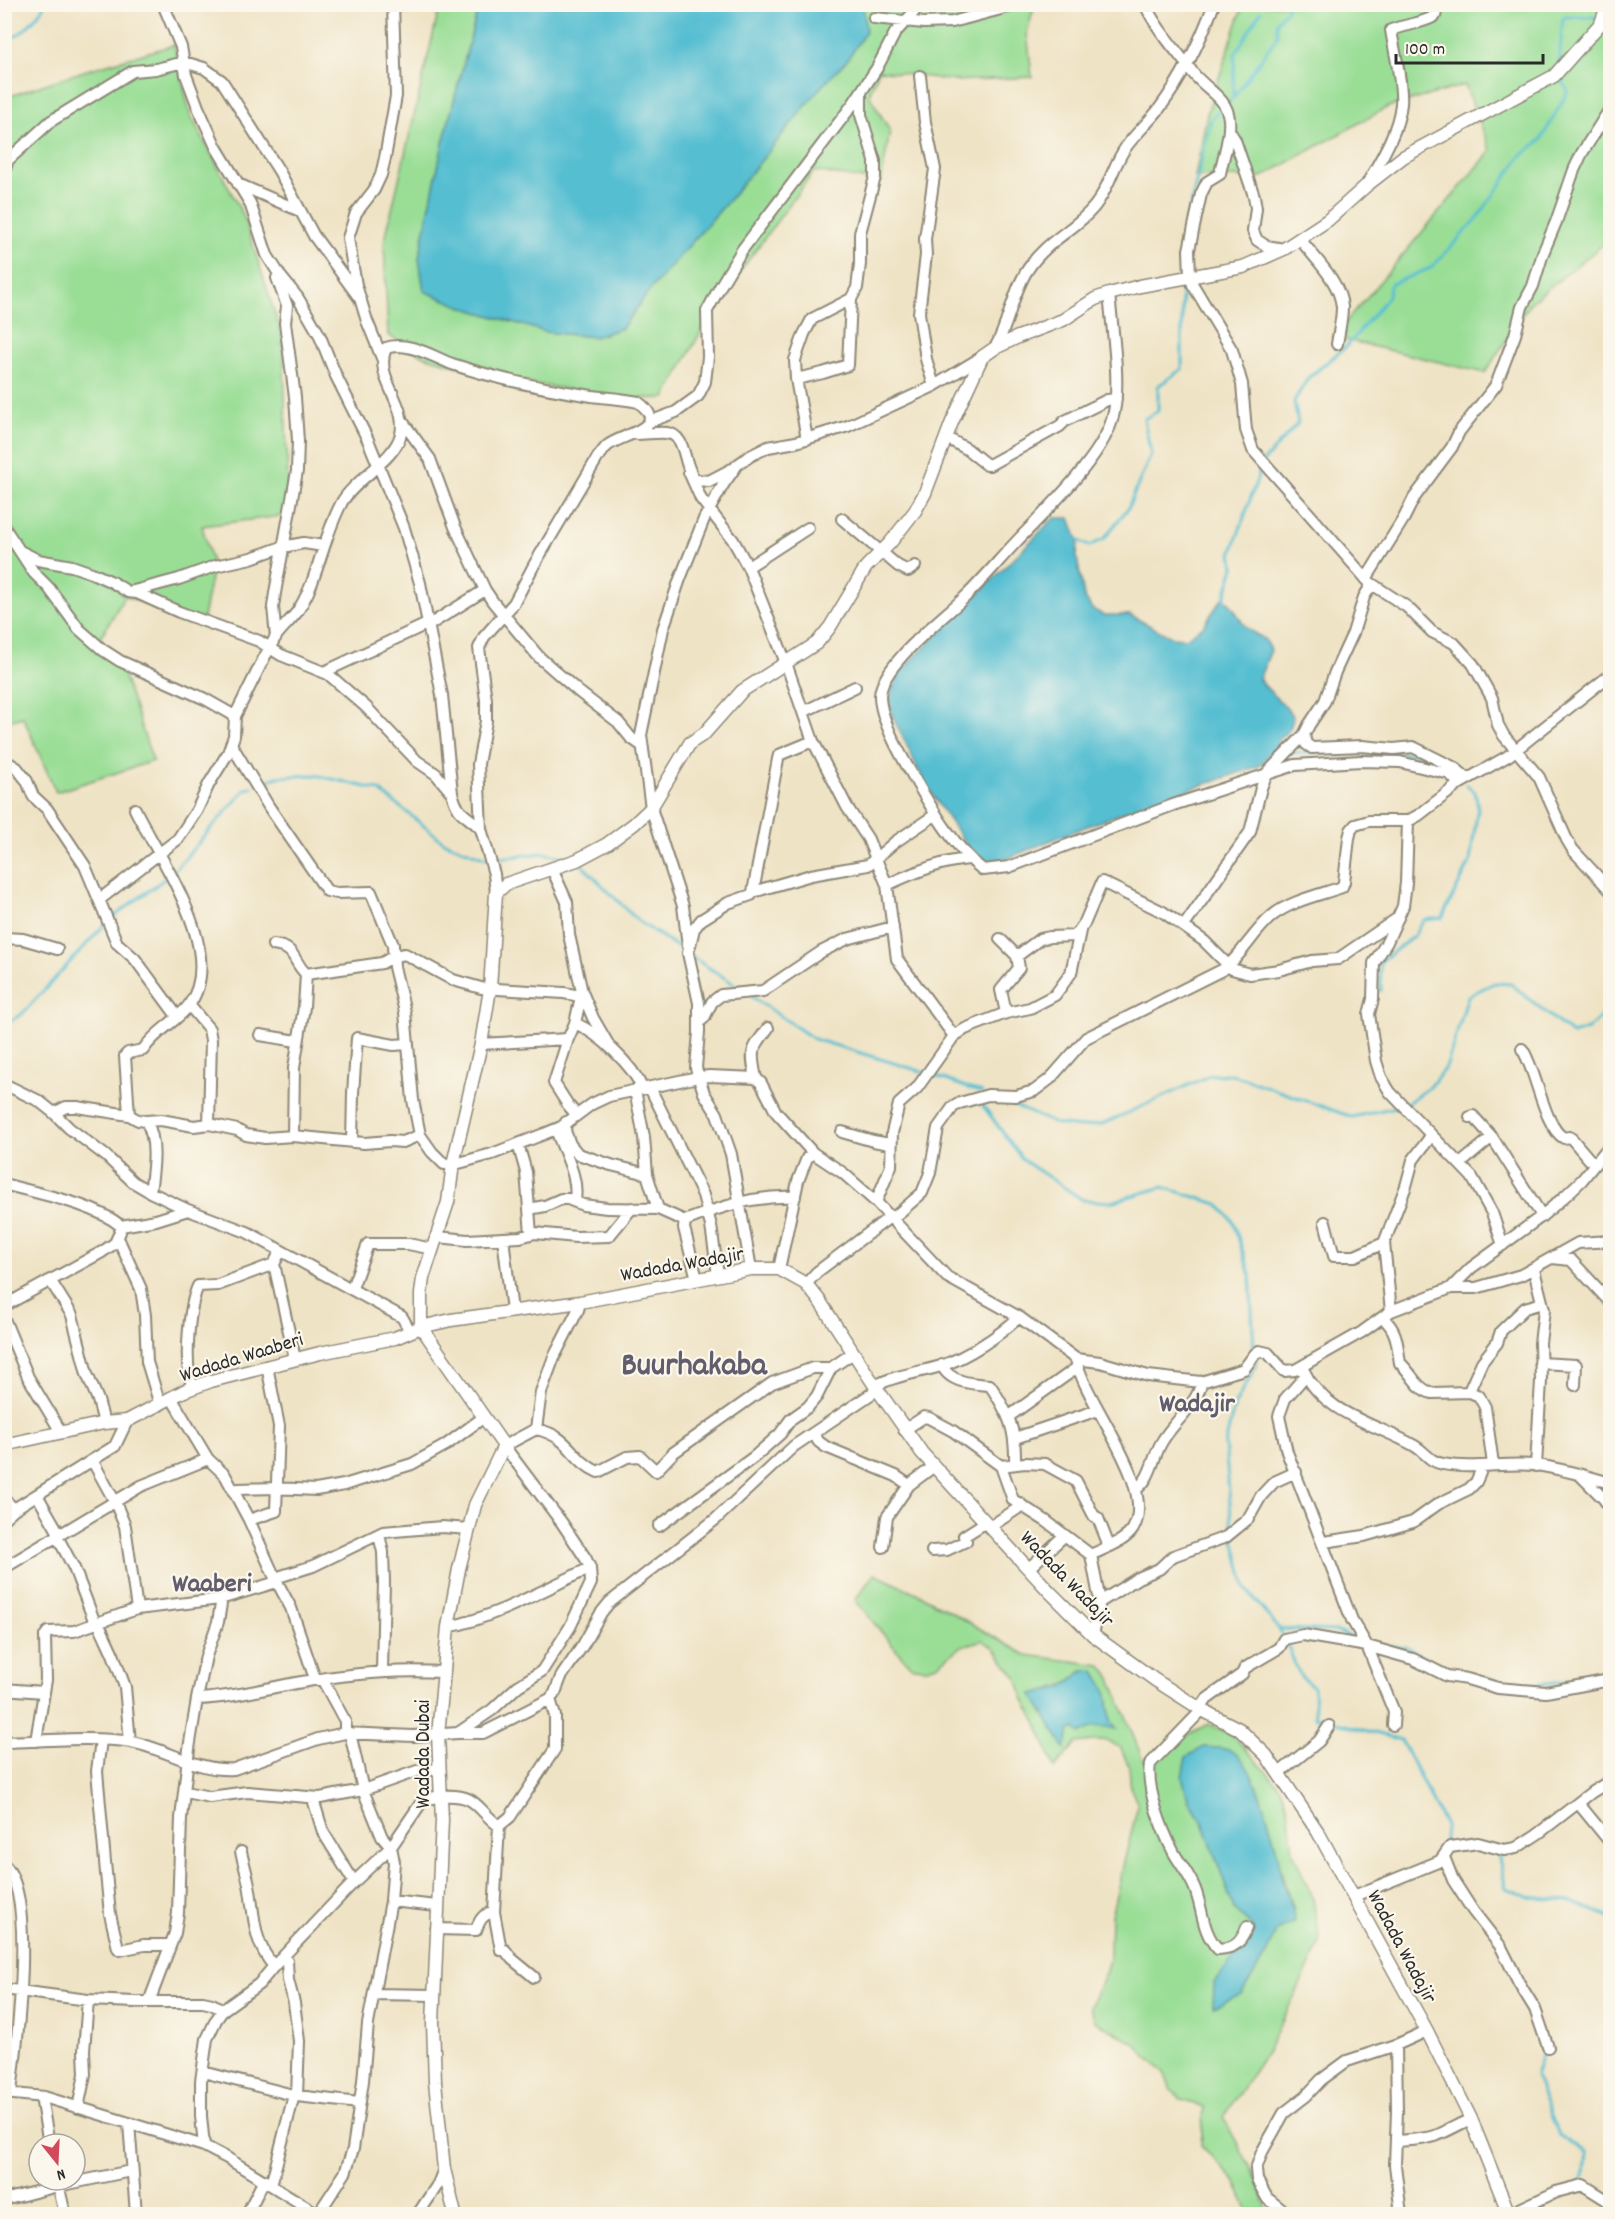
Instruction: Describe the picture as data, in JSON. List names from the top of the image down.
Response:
{
  "streets": {
    "street": ["Wadada Wadajir", "Wadada Waaberi", "Wadada Dubai"]
  },
  "crossings": [
    ["Wadada Wadajir", "Wadada Waaberi"]
  ],
  "districts": ["Buurhakaba", "Wadajir", "Waaberi"],
  "scale_bar": "100 m",
  "north": "bottom"
}
